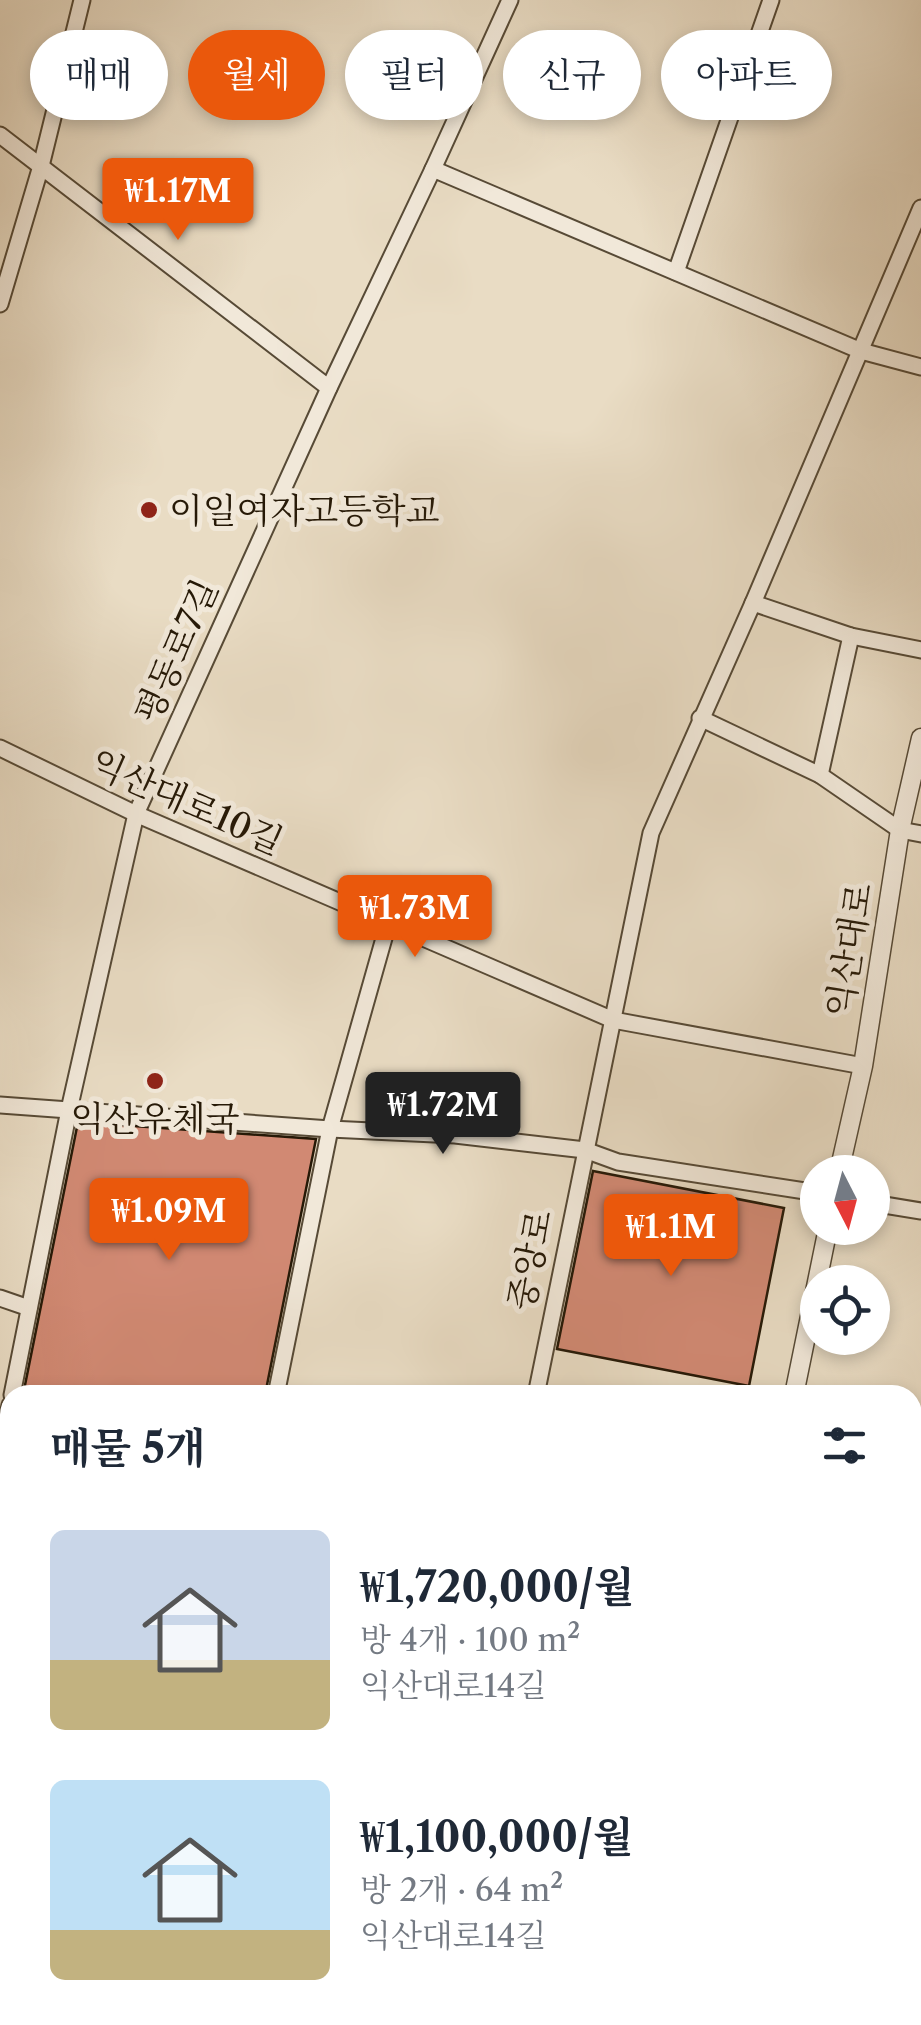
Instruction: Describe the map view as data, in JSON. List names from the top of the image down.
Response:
{
  "streets": {
    "street": [
      "평동로7길",
      "익산대로10길",
      "익산대로",
      "중앙로"
    ]
  },
  "crossings": [
    ["평동로7길", "익산대로10길"],
    ["익산대로10길", "익산대로"],
    ["익산대로10길", "중앙로"]
  ],
  "places": ["이일여자고등학교", "익산우체국"],
  "north": "bottom",
  "page": {
    "chip": [
      "매매",
      "월세",
      "필터",
      "신규",
      "아파트"
    ],
    "price": [
      "₩1.17M",
      "₩1.73M",
      "₩1.72M",
      "₩1.09M",
      "₩1.1M"
    ],
    "heading": "매물 5개",
    "list": [
      {
        "name": "₩1,720,000/월",
        "note": "방 4개 · 100 m² · 익산대로14길"
      },
      {
        "name": "₩1,100,000/월",
        "note": "방 2개 · 64 m² · 익산대로14길"
      }
    ]
  }
}
